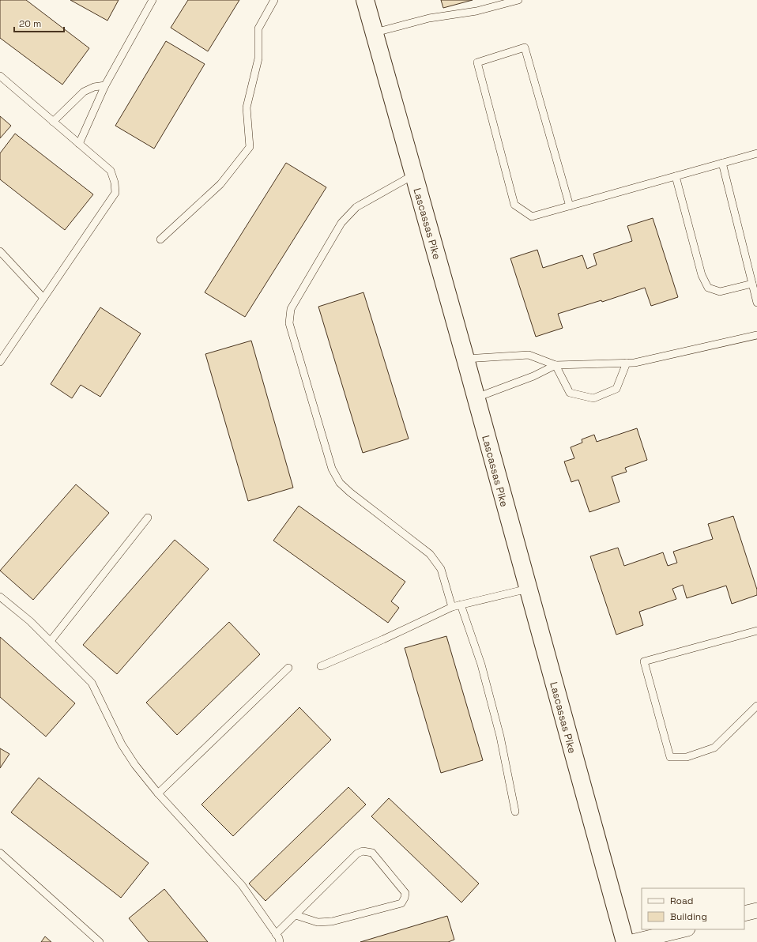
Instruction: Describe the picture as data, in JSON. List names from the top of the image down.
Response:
{
  "streets": {
    "main road": ["Lascassas Pike"]
  },
  "legend": ["Road", "Building"],
  "scale_bar": "20 m"
}
